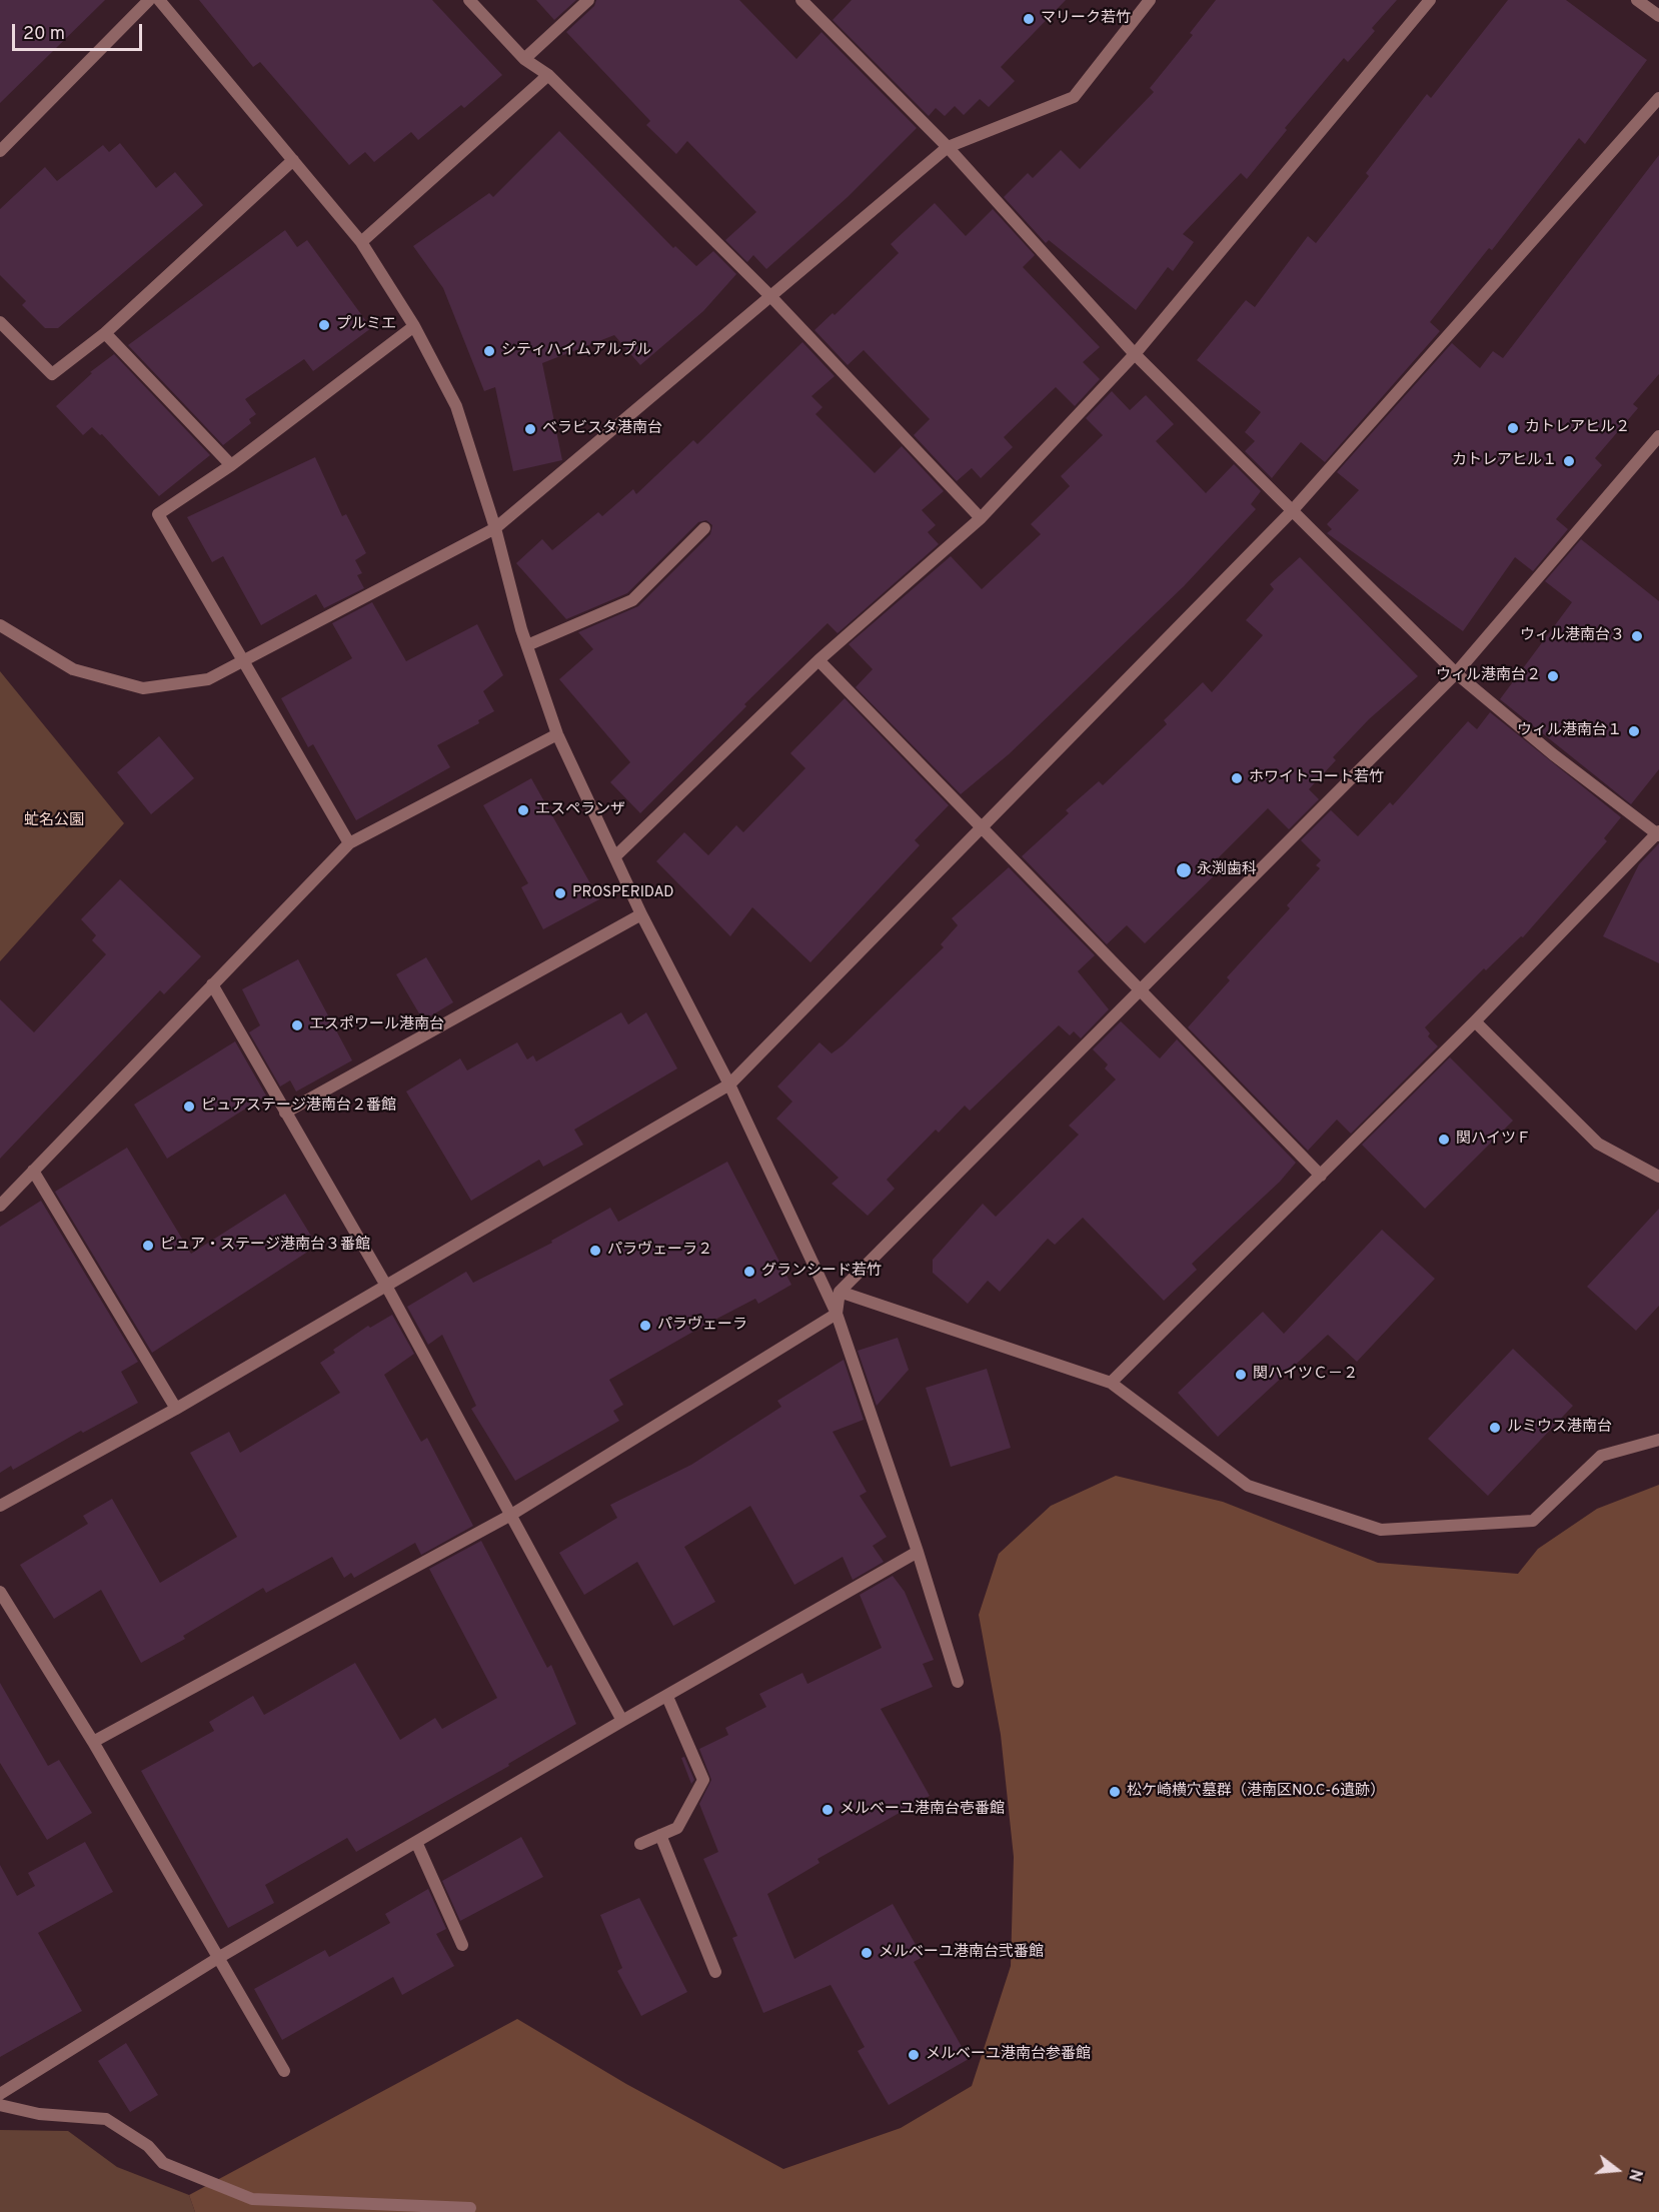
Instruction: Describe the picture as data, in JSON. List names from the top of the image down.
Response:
{
  "parks": ["虻名公園"],
  "places": [
    "マリーク若竹",
    "プルミエ",
    "シティハイムアルプル",
    "カトレアヒル２",
    "ベラビスタ港南台",
    "カトレアヒル１",
    "ウィル港南台３",
    "ウィル港南台２",
    "ウィル港南台１",
    "ホワイトコート若竹",
    "エスペランザ",
    "永渕歯科",
    "PROSPERIDAD",
    "エスポワール港南台",
    "ピュアステージ港南台２番館",
    "関ハイツＦ",
    "ピュア・ステージ港南台３番館",
    "パラヴェーラ２",
    "グランシード若竹",
    "パラヴェーラ",
    "関ハイツＣ－２",
    "ルミウス港南台",
    "松ケ崎横穴墓群（港南区NO.C-6遺跡）",
    "メルベーユ港南台壱番館",
    "メルベーユ港南台弐番館",
    "メルベーユ港南台参番館"
  ],
  "scale_bar": "20 m",
  "north": "right"
}
